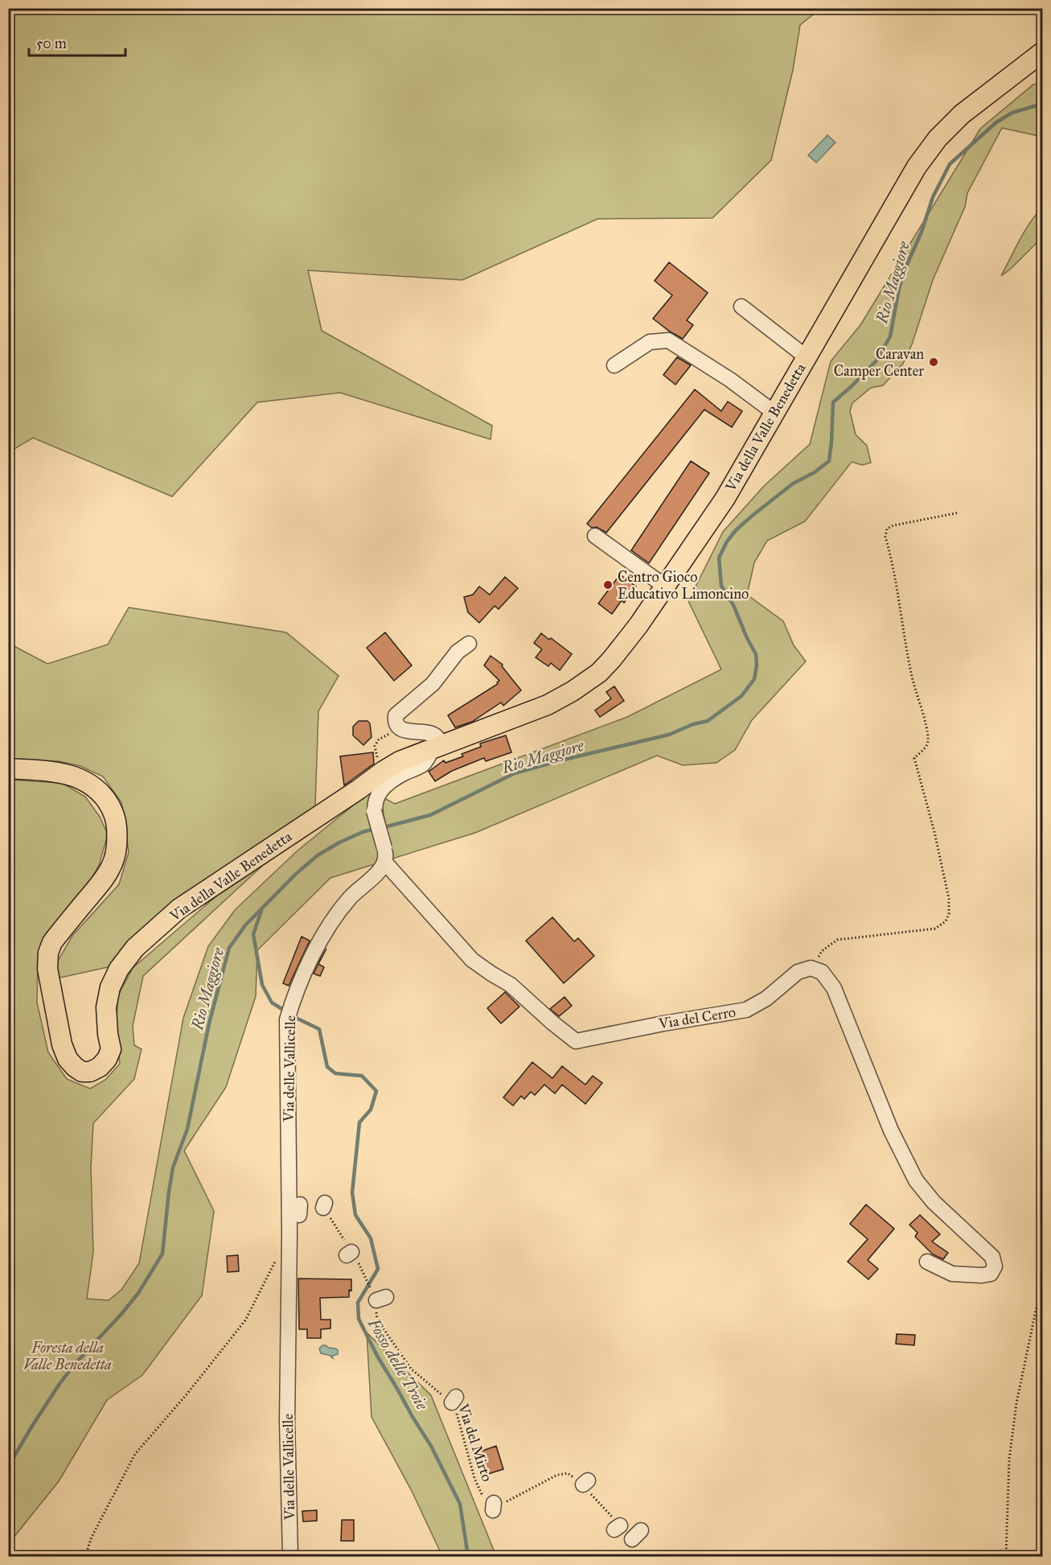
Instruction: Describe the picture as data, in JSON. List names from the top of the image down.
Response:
{
  "streets": {
    "main road": ["Via della Valle Benedetta"],
    "street": ["Via del Cerro", "Via delle Vallicelle"],
    "path": ["Via del Mirto"]
  },
  "crossings": [
    ["Via del Cerro", "Via delle Vallicelle"]
  ],
  "water": ["Rio Maggiore", "Fosso delle Troie"],
  "parks": ["Foresta della Valle Benedetta"],
  "places": ["Caravan Camper Center", "Centro Gioco Educativo Limoncino"],
  "scale_bar": "50 m"
}
